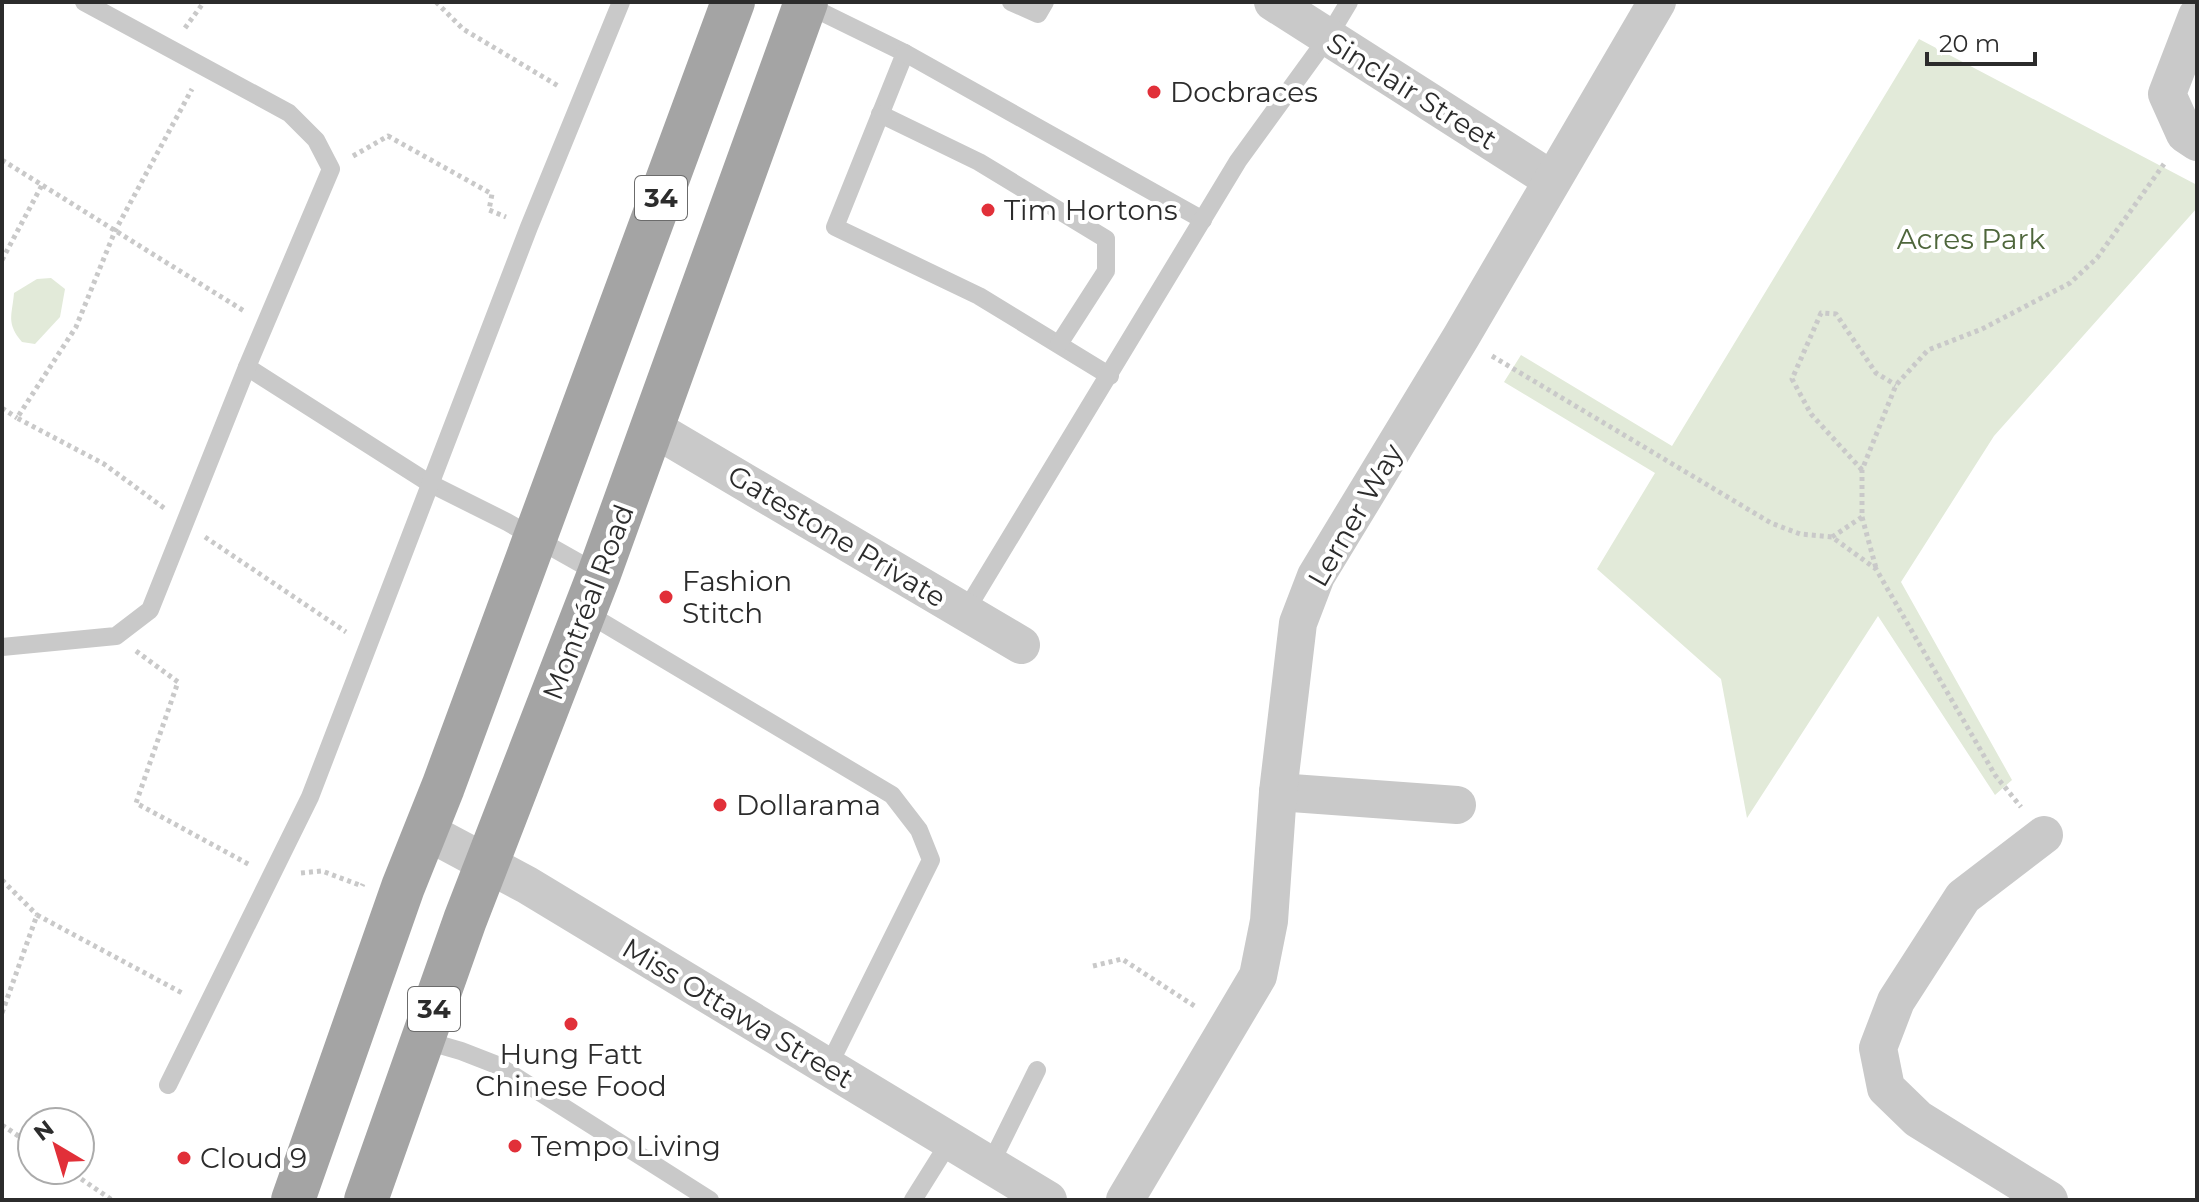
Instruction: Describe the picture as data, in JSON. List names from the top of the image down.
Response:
{
  "streets": {
    "main road": ["34", "Montréal Road"],
    "street": [
      "Sinclair Street",
      "Lerner Way",
      "Gatestone Private",
      "Miss Ottawa Street"
    ]
  },
  "crossings": [
    ["Sinclair Street", "Lerner Way"],
    ["34", "Miss Ottawa Street"],
    ["Gatestone Private", "Montréal Road"],
    ["Montréal Road", "Miss Ottawa Street"]
  ],
  "parks": ["Acres Park"],
  "places": [
    "Docbraces",
    "Tim Hortons",
    "Fashion Stitch",
    "Dollarama",
    "Hung Fatt Chinese Food",
    "Tempo Living",
    "Cloud 9"
  ],
  "scale_bar": "20 m",
  "north": "top left"
}
